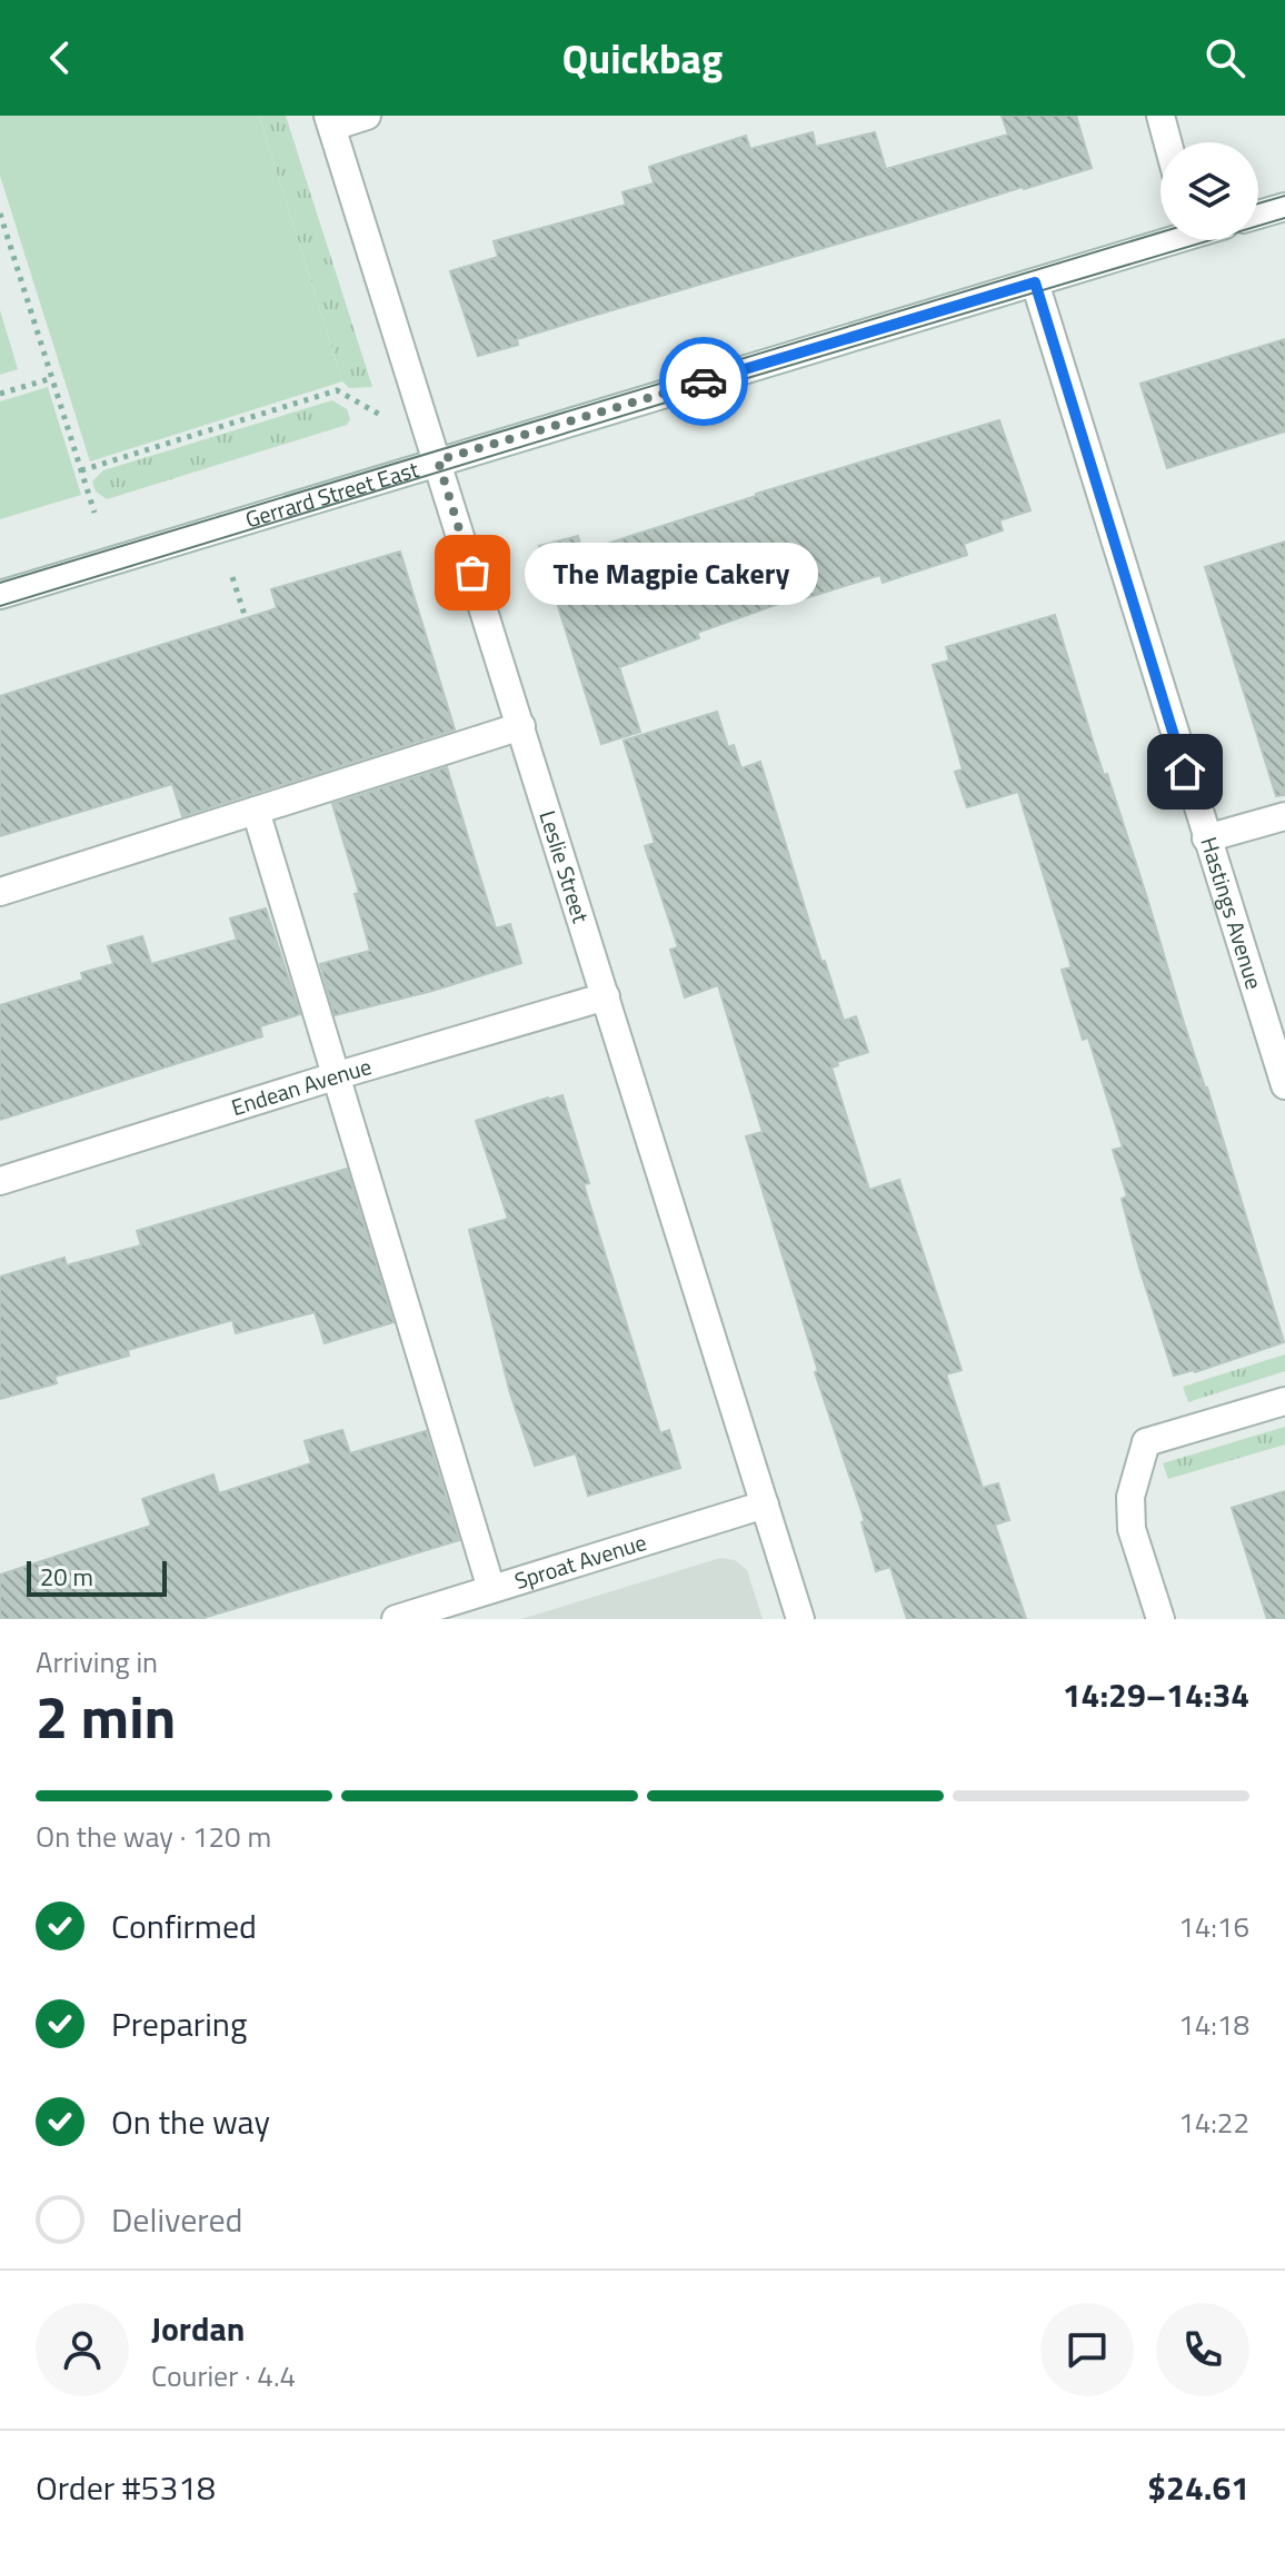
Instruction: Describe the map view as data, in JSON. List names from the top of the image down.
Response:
{
  "streets": {
    "street": [
      "Gerrard Street East",
      "Leslie Street",
      "Hastings Avenue",
      "Endean Avenue",
      "Sproat Avenue"
    ]
  },
  "crossings": [
    ["Gerrard Street East", "Leslie Street"],
    ["Gerrard Street East", "Hastings Avenue"],
    ["Leslie Street", "Endean Avenue"],
    ["Leslie Street", "Sproat Avenue"]
  ],
  "places": ["The Magpie Cakery"],
  "scale_bar": "20 m",
  "page": {
    "header": "Quickbag",
    "bubble": "The Magpie Cakery",
    "scale": "20 m",
    "heading": ["2 min", "Arriving in", "14:29–14:34"],
    "panel": [
      "Jordan",
      "Courier · 4.4",
      "Order #5318",
      "$24.61"
    ],
    "bar": "On the way · 120 m",
    "list": [
      ["Confirmed", "14:16"],
      ["Preparing", "14:18"],
      ["On the way", "14:22"],
      "Delivered"
    ]
  }
}
